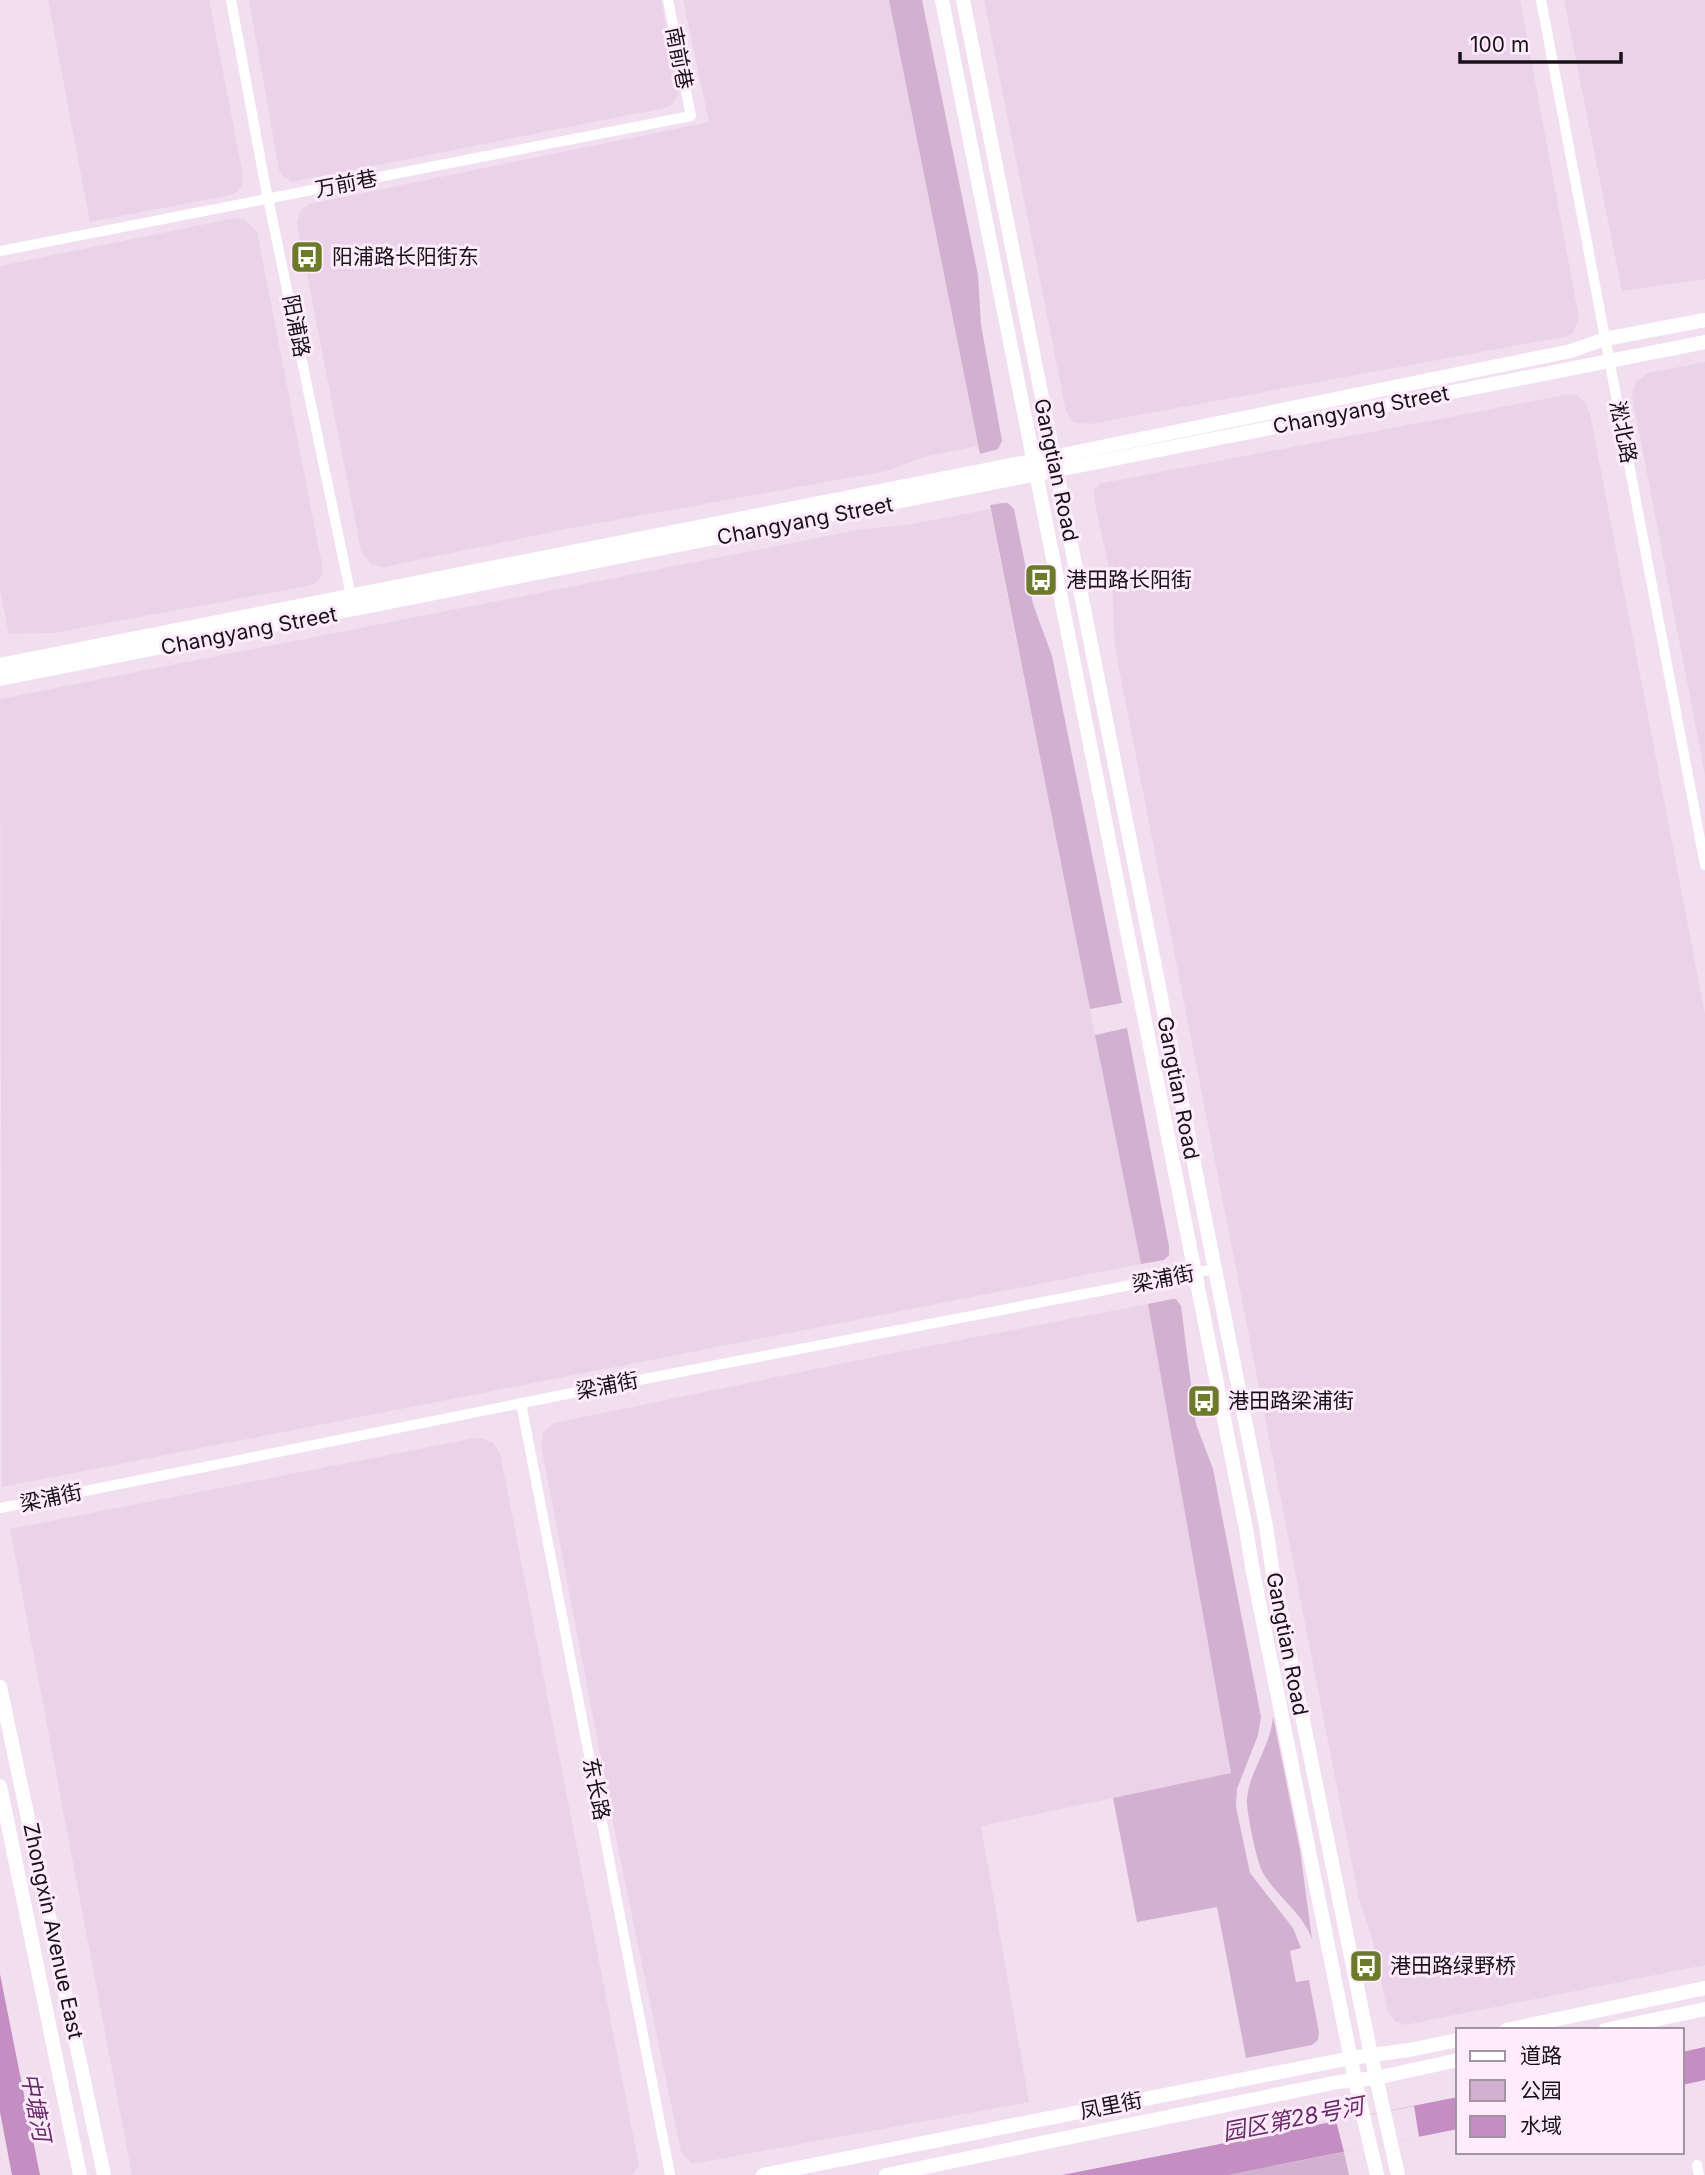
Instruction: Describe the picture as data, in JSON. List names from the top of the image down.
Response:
{
  "streets": {
    "main road": [
      "Changyang Street",
      "Gangtian Road",
      "Zhongxin Avenue East",
      "凤里街"
    ],
    "street": [
      "南前巷",
      "万前巷",
      "阳浦路",
      "淞北路",
      "梁浦街",
      "东长路"
    ]
  },
  "crossings": [
    ["南前巷", "万前巷"],
    ["万前巷", "阳浦路"],
    ["阳浦路", "Changyang Street"],
    ["Changyang Street", "淞北路"],
    ["Changyang Street", "Gangtian Road"],
    ["Gangtian Road", "梁浦街"],
    ["Gangtian Road", "凤里街"],
    ["梁浦街", "东长路"]
  ],
  "water": ["中塘河", "园区第28号河"],
  "places": {
    "bus stop": [
      "阳浦路长阳街东",
      "港田路长阳街",
      "港田路梁浦街",
      "港田路绿野桥"
    ]
  },
  "legend": ["道路", "公园", "水域"],
  "scale_bar": "100 m"
}
